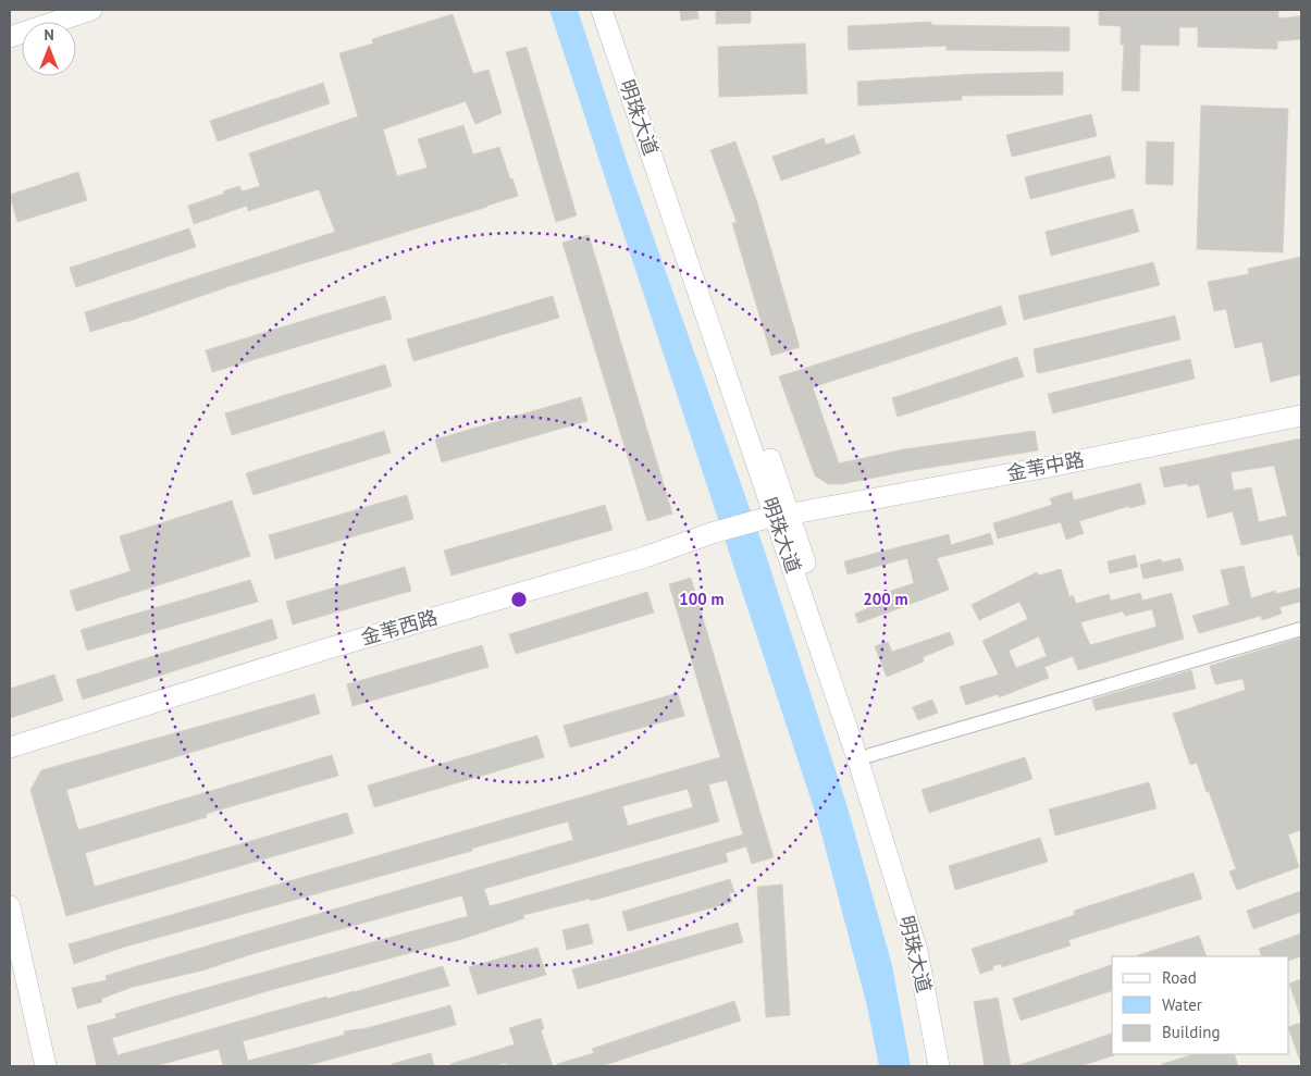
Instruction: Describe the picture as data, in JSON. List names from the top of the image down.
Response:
{
  "streets": {
    "main road": ["明珠大道", "金苇中路", "金苇西路"]
  },
  "crossings": [
    ["明珠大道", "金苇中路"],
    ["明珠大道", "金苇西路"],
    ["金苇中路", "金苇西路"]
  ],
  "legend": ["Road", "Water", "Building"],
  "north": "top",
  "rings": ["100 m", "200 m"]
}
